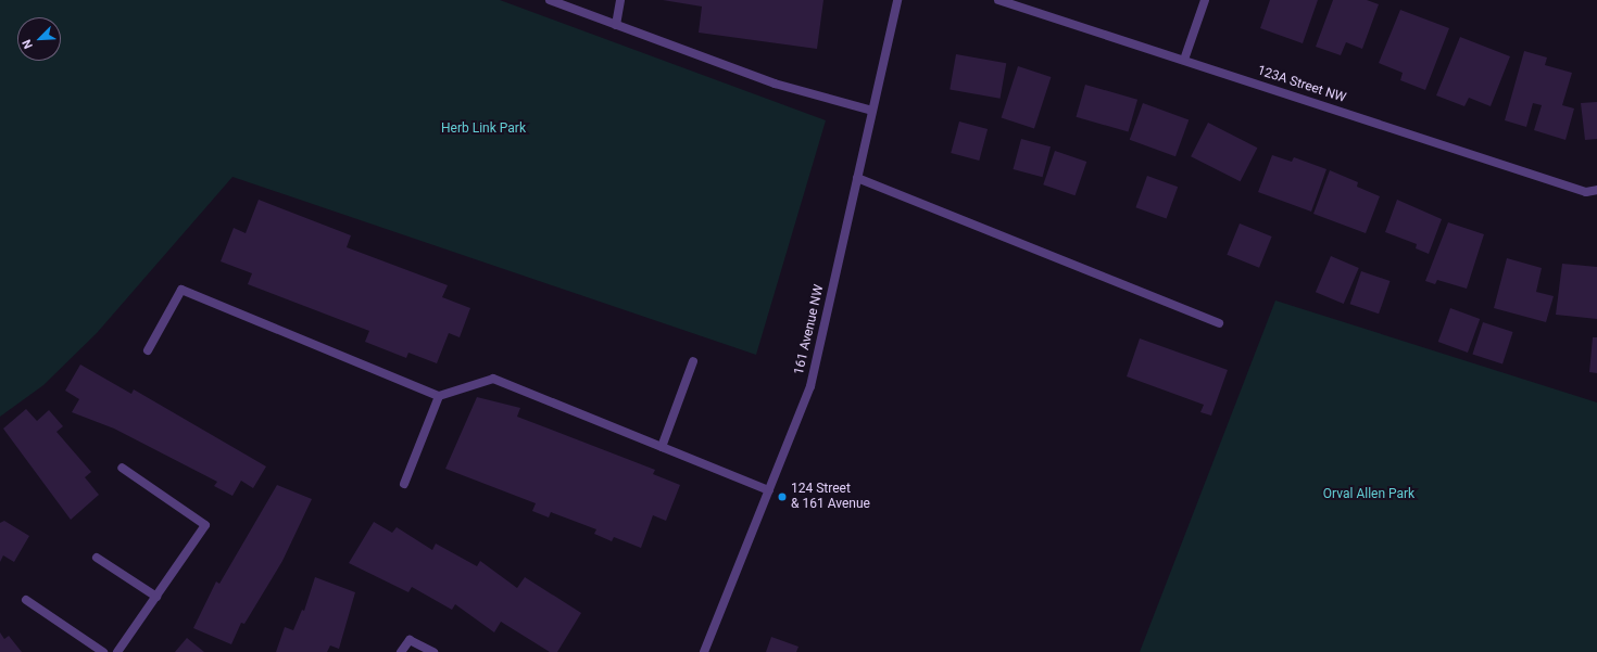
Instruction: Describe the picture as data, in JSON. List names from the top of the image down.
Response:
{
  "streets": {
    "street": ["123A Street NW", "161 Avenue NW"]
  },
  "parks": ["Herb Link Park", "Orval Allen Park"],
  "places": ["124 Street & 161 Avenue"],
  "north": "bottom left"
}
